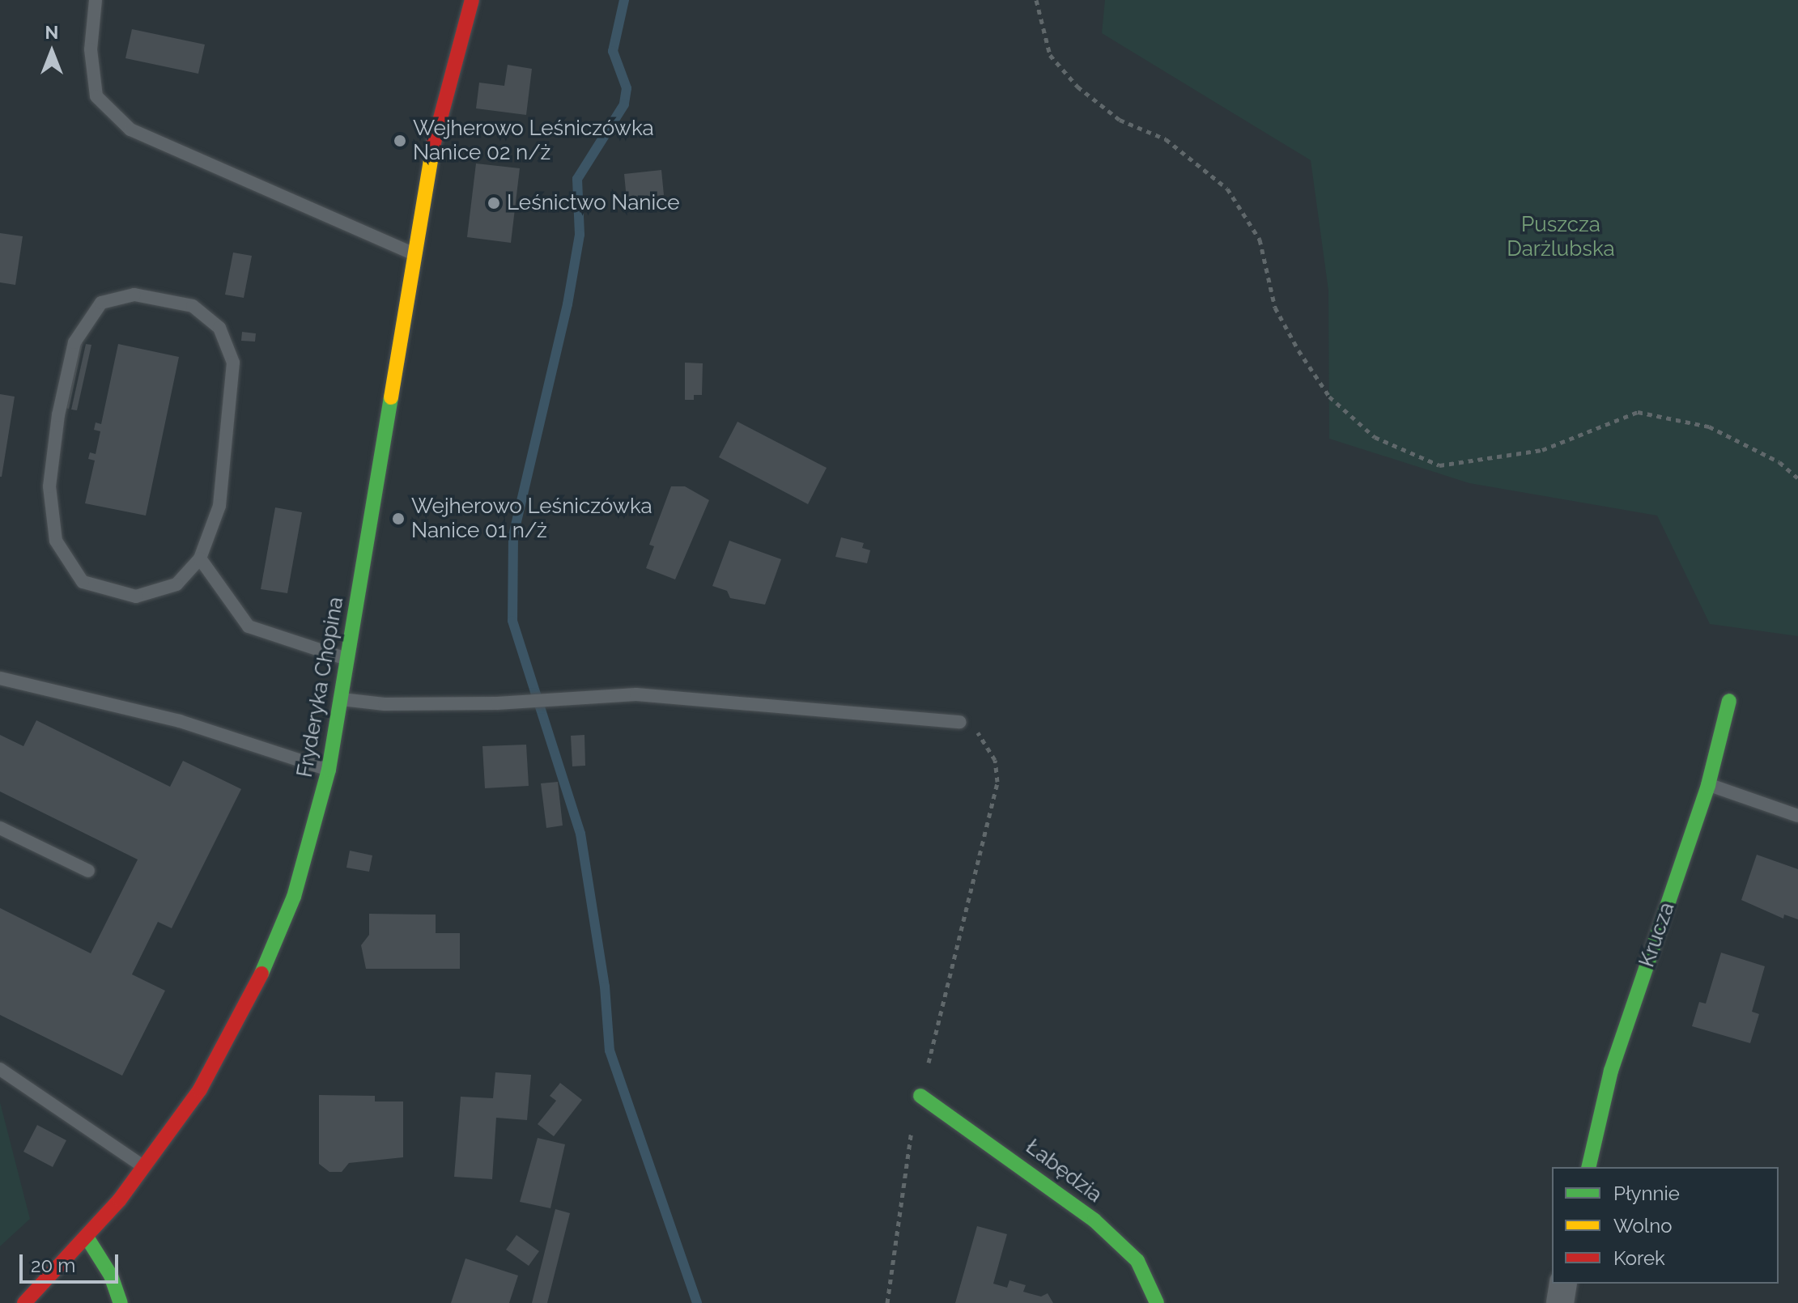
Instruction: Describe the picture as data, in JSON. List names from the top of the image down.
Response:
{
  "streets": {
    "street": ["Fryderyka Chopina", "Krucza", "Łabędzia"]
  },
  "parks": ["Puszcza Darżlubska"],
  "places": ["Wejherowo Leśniczówka Nanice 02 n/ż", "Leśnictwo Nanice", "Wejherowo Leśniczówka Nanice 01 n/ż"],
  "legend": ["Płynnie", "Wolno", "Korek"],
  "scale_bar": "20 m",
  "north": "top"
}
